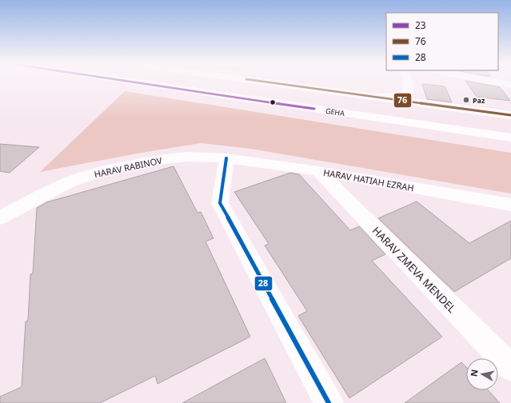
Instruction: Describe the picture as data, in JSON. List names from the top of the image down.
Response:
{
  "streets": {
    "main road": [
      "GEHA",
      "HARAV RABINOV",
      "HARAV HATIAH EZRAH",
      "HARAV ZMEVA MENDEL"
    ]
  },
  "crossings": [
    ["HARAV RABINOV", "HARAV HATIAH EZRAH"],
    ["HARAV HATIAH EZRAH", "HARAV ZMEVA MENDEL"]
  ],
  "places": ["Paz"],
  "lines": ["transit line 23", "transit line 76", "transit line 28"],
  "legend": ["23", "76", "28"],
  "north": "left"
}
